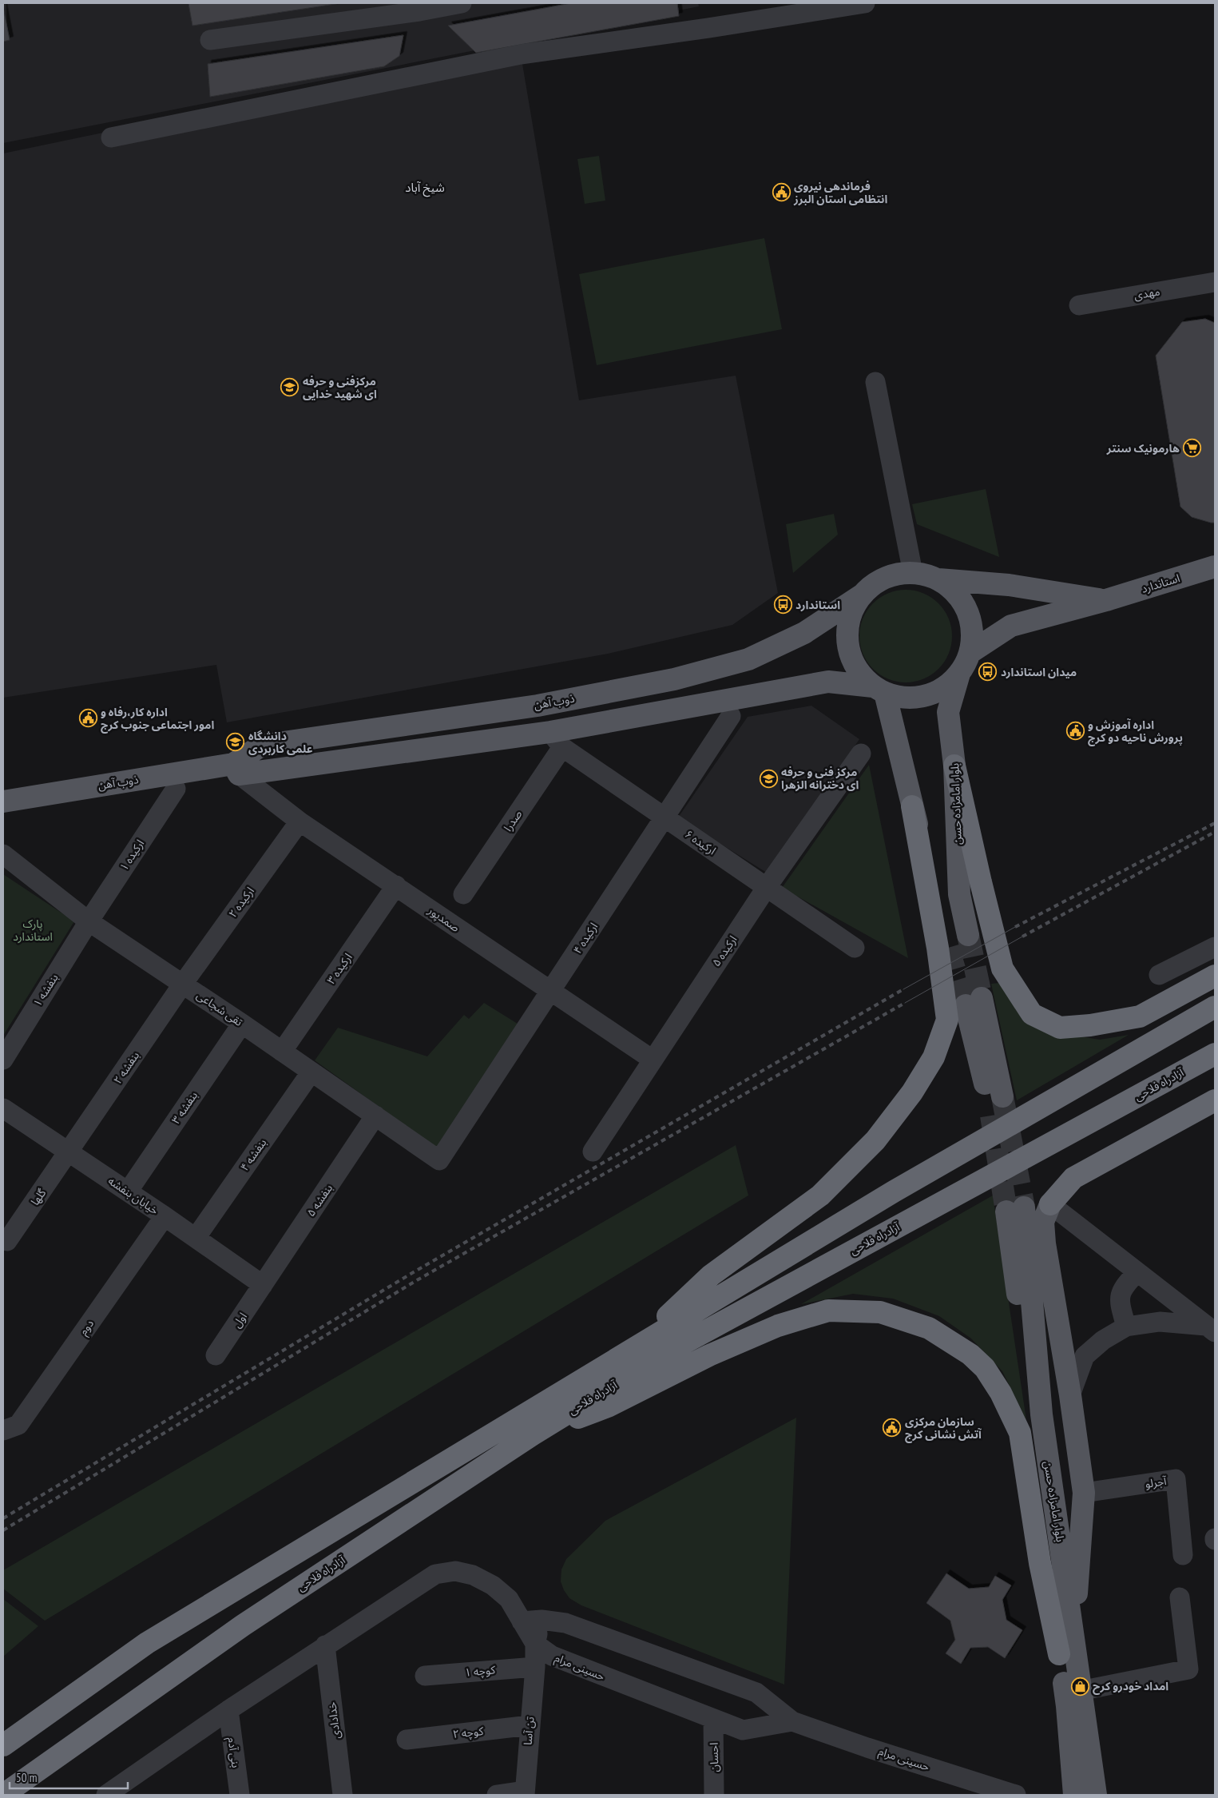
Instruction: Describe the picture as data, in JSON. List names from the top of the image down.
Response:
{
  "streets": {
    "highway": ["آزادراه فلاحی"],
    "main road": ["استاندارد", "ذوب آهن", "بلوار امامزاده حسن"],
    "street": [
      "مهدی",
      "صدرا",
      "ارکیده ۶",
      "ارکیده ۱",
      "ارکیده ۲",
      "صمدپور",
      "ارکیده ۴",
      "ارکیده ۵",
      "ارکیده ۳",
      "بنفشه ۱",
      "تقی شجاعی",
      "بنفشه ۲",
      "بنفشه ۳",
      "بنفشه ۴",
      "خیابان بنفشه",
      "گلها",
      "بنفشه ۵",
      "اول",
      "دوم",
      "آجرلو",
      "حسینی مرام",
      "کوچه ۱",
      "خدادادی",
      "تن آسا",
      "کوچه ۲",
      "بنی آدم",
      "احسان"
    ]
  },
  "crossings": [
    ["استاندارد", "ذوب آهن"],
    ["استاندارد", "بلوار امامزاده حسن"],
    ["ذوب آهن", "بلوار امامزاده حسن"],
    ["ذوب آهن", "صدرا"],
    ["ذوب آهن", "ارکیده ۶"],
    ["ذوب آهن", "صمدپور"],
    ["صدرا", "ارکیده ۶"],
    ["ارکیده ۶", "ارکیده ۴"],
    ["ارکیده ۶", "ارکیده ۵"],
    ["ارکیده ۱", "بنفشه ۱"],
    ["ارکیده ۱", "تقی شجاعی"],
    ["ارکیده ۲", "صمدپور"],
    ["ارکیده ۲", "تقی شجاعی"],
    ["ارکیده ۲", "بنفشه ۲"],
    ["صمدپور", "ارکیده ۴"],
    ["صمدپور", "ارکیده ۵"],
    ["صمدپور", "ارکیده ۳"],
    ["ارکیده ۴", "تقی شجاعی"],
    ["ارکیده ۳", "تقی شجاعی"],
    ["بنفشه ۱", "تقی شجاعی"],
    ["تقی شجاعی", "بنفشه ۲"],
    ["تقی شجاعی", "بنفشه ۳"],
    ["تقی شجاعی", "بنفشه ۴"],
    ["تقی شجاعی", "بنفشه ۵"],
    ["بنفشه ۲", "خیابان بنفشه"],
    ["بنفشه ۲", "گلها"],
    ["بنفشه ۳", "خیابان بنفشه"],
    ["بنفشه ۴", "خیابان بنفشه"],
    ["خیابان بنفشه", "گلها"],
    ["خیابان بنفشه", "بنفشه ۵"],
    ["خیابان بنفشه", "اول"],
    ["خیابان بنفشه", "دوم"],
    ["بنفشه ۵", "اول"],
    ["حسینی مرام", "تن آسا"],
    ["حسینی مرام", "احسان"],
    ["کوچه ۱", "تن آسا"],
    ["تن آسا", "کوچه ۲"]
  ],
  "districts": ["شیخ آباد"],
  "parks": ["پارک استاندارد"],
  "places": {
    "public building": [
      "فرماندهی نیروی انتظامی استان البرز",
      "اداره کار،رفاه و امور اجتماعی جنوب کرج",
      "اداره آموزش و پرورش ناحیه دو کرج",
      "سازمان مرکزی آتش نشانی کرج"
    ],
    "school or university": ["مرکزفنی و حرفه ای شهید خدایی", "دانشگاه علمی کاربردی", "مرکز فنی و حرفه ای دخترانه الزهرا"],
    "supermarket": ["هارمونیک سنتر"],
    "bus stop": ["استاندارد", "میدان استاندارد"],
    "shop": ["امداد خودرو کرح"]
  },
  "scale_bar": "50 m"
}
